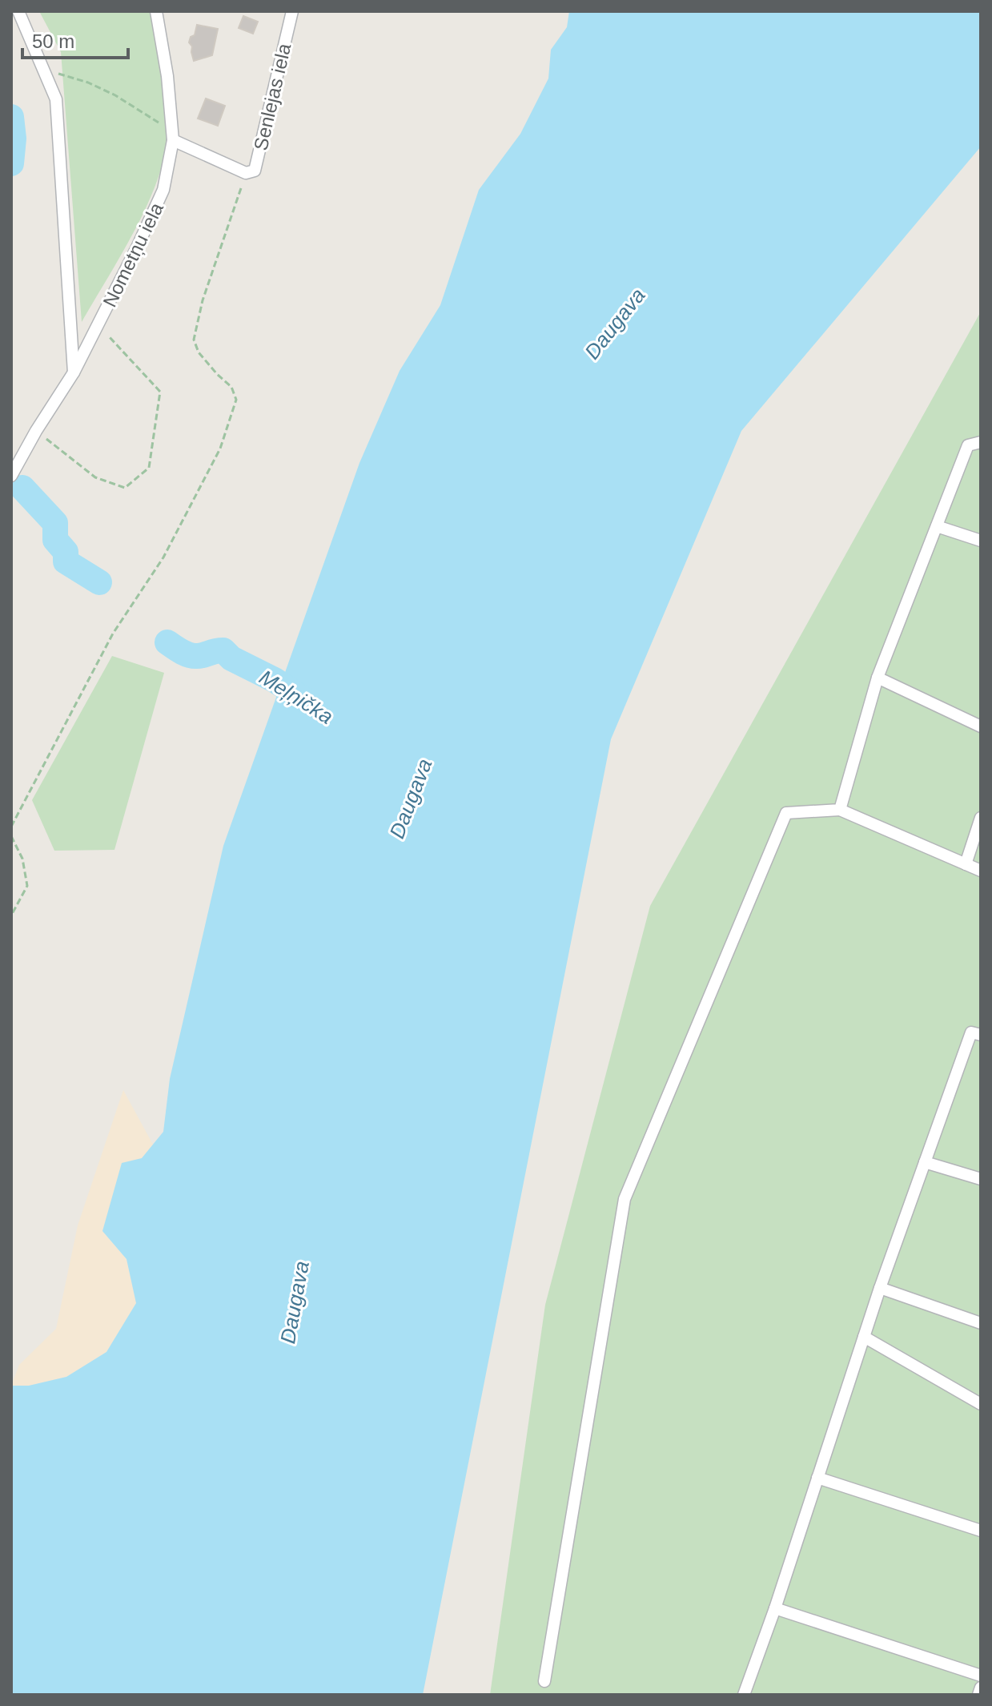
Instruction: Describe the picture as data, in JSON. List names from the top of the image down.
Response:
{
  "streets": {
    "street": ["Senlejas iela", "Nometņu iela"]
  },
  "crossings": [
    ["Senlejas iela", "Nometņu iela"]
  ],
  "water": ["Daugava", "Meļņička"],
  "scale_bar": "50 m"
}
